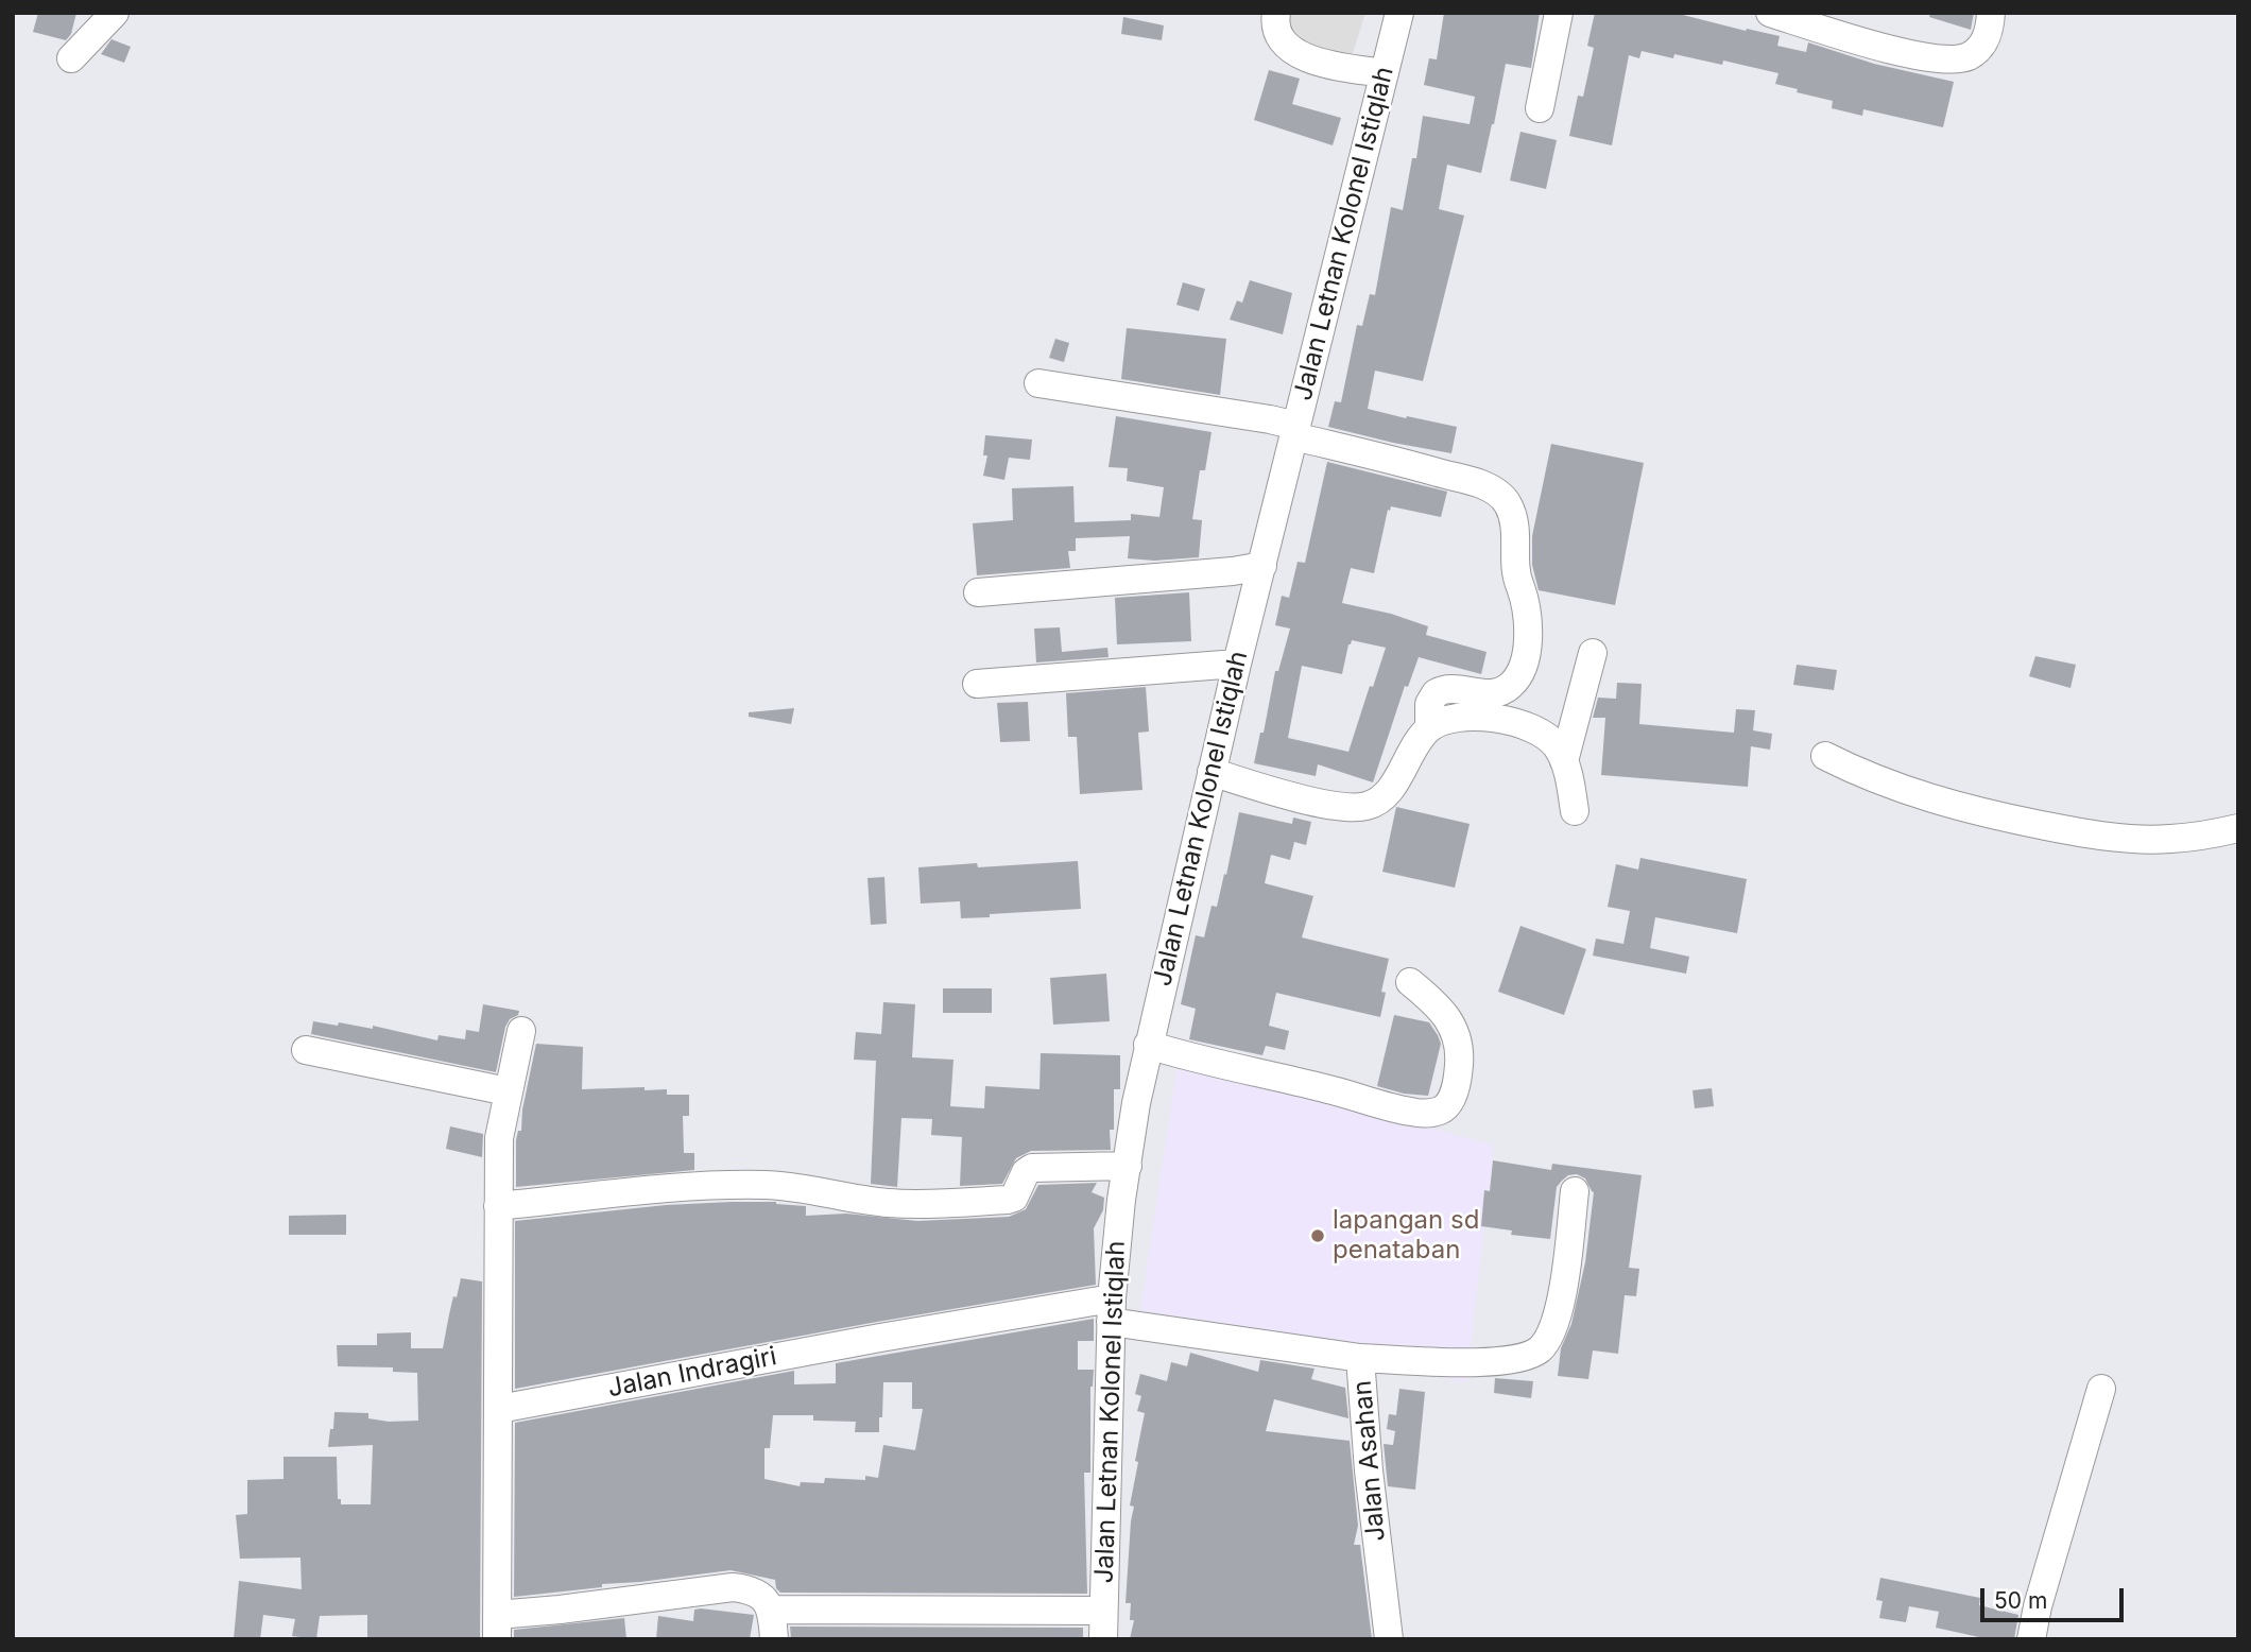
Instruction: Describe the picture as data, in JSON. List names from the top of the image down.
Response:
{
  "streets": {
    "street": ["Jalan Letnan Kolonel Istiqlah", "Jalan Indragiri", "Jalan Asahan"]
  },
  "crossings": [
    ["Jalan Letnan Kolonel Istiqlah", "Jalan Indragiri"],
    ["Jalan Letnan Kolonel Istiqlah", "Jalan Asahan"],
    ["Jalan Indragiri", "Jalan Asahan"]
  ],
  "places": ["lapangan sd penataban"],
  "scale_bar": "50 m"
}
